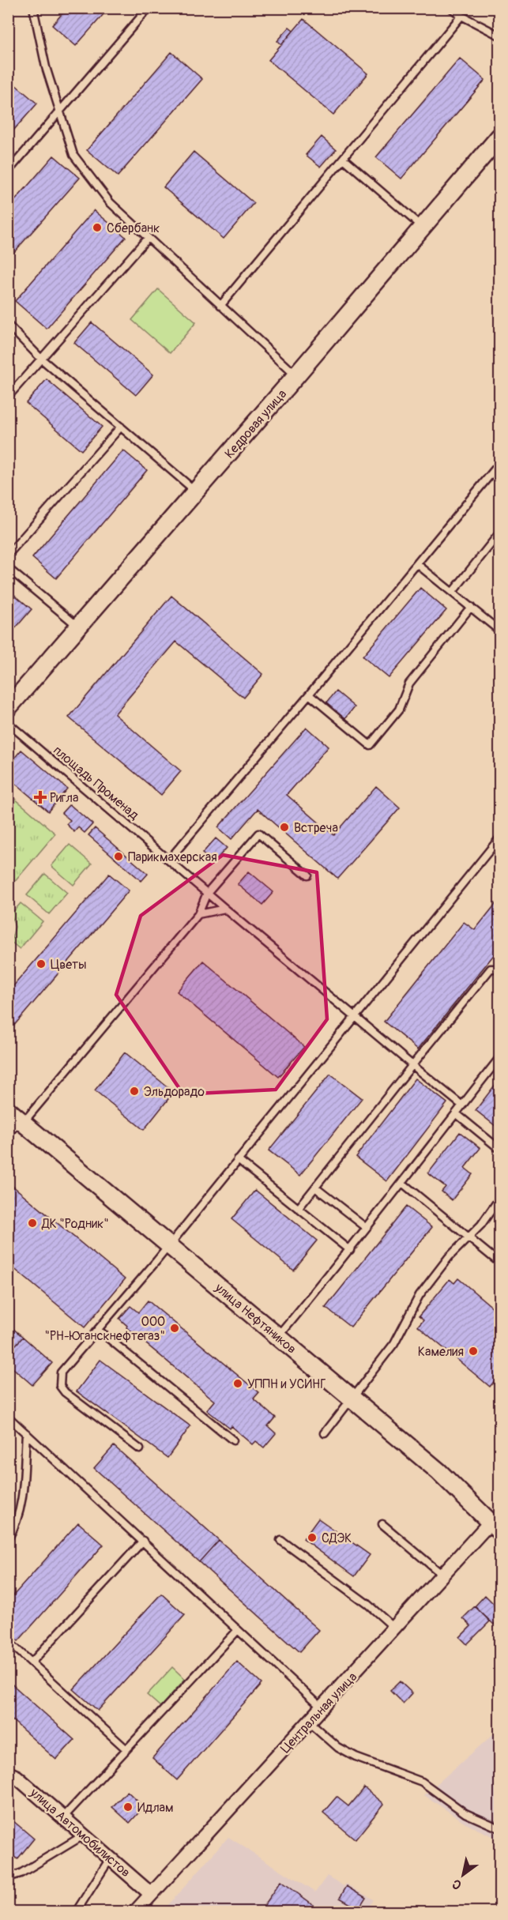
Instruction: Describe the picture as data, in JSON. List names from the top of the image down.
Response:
{
  "streets": {
    "street": [
      "Кедровая улица",
      "улица Нефтяников",
      "Центральная улица",
      "улица Автомобилистов"
    ],
    "lane": ["площадь Променад"]
  },
  "crossings": [
    ["улица Нефтяников", "Центральная улица"],
    ["Центральная улица", "улица Автомобилистов"]
  ],
  "places": {
    "other": [
      "Сбербанк",
      "Встреча",
      "Парикмахерская",
      "Цветы",
      "Эльдорадо",
      "ДК \"Родник\"",
      "ООО \"РН-Юганскнефтегаз\"",
      "Камелия",
      "УППН и УСИНГ",
      "СДЭК",
      "Идлам"
    ],
    "health": ["Ригла"]
  },
  "north": "bottom left"
}
